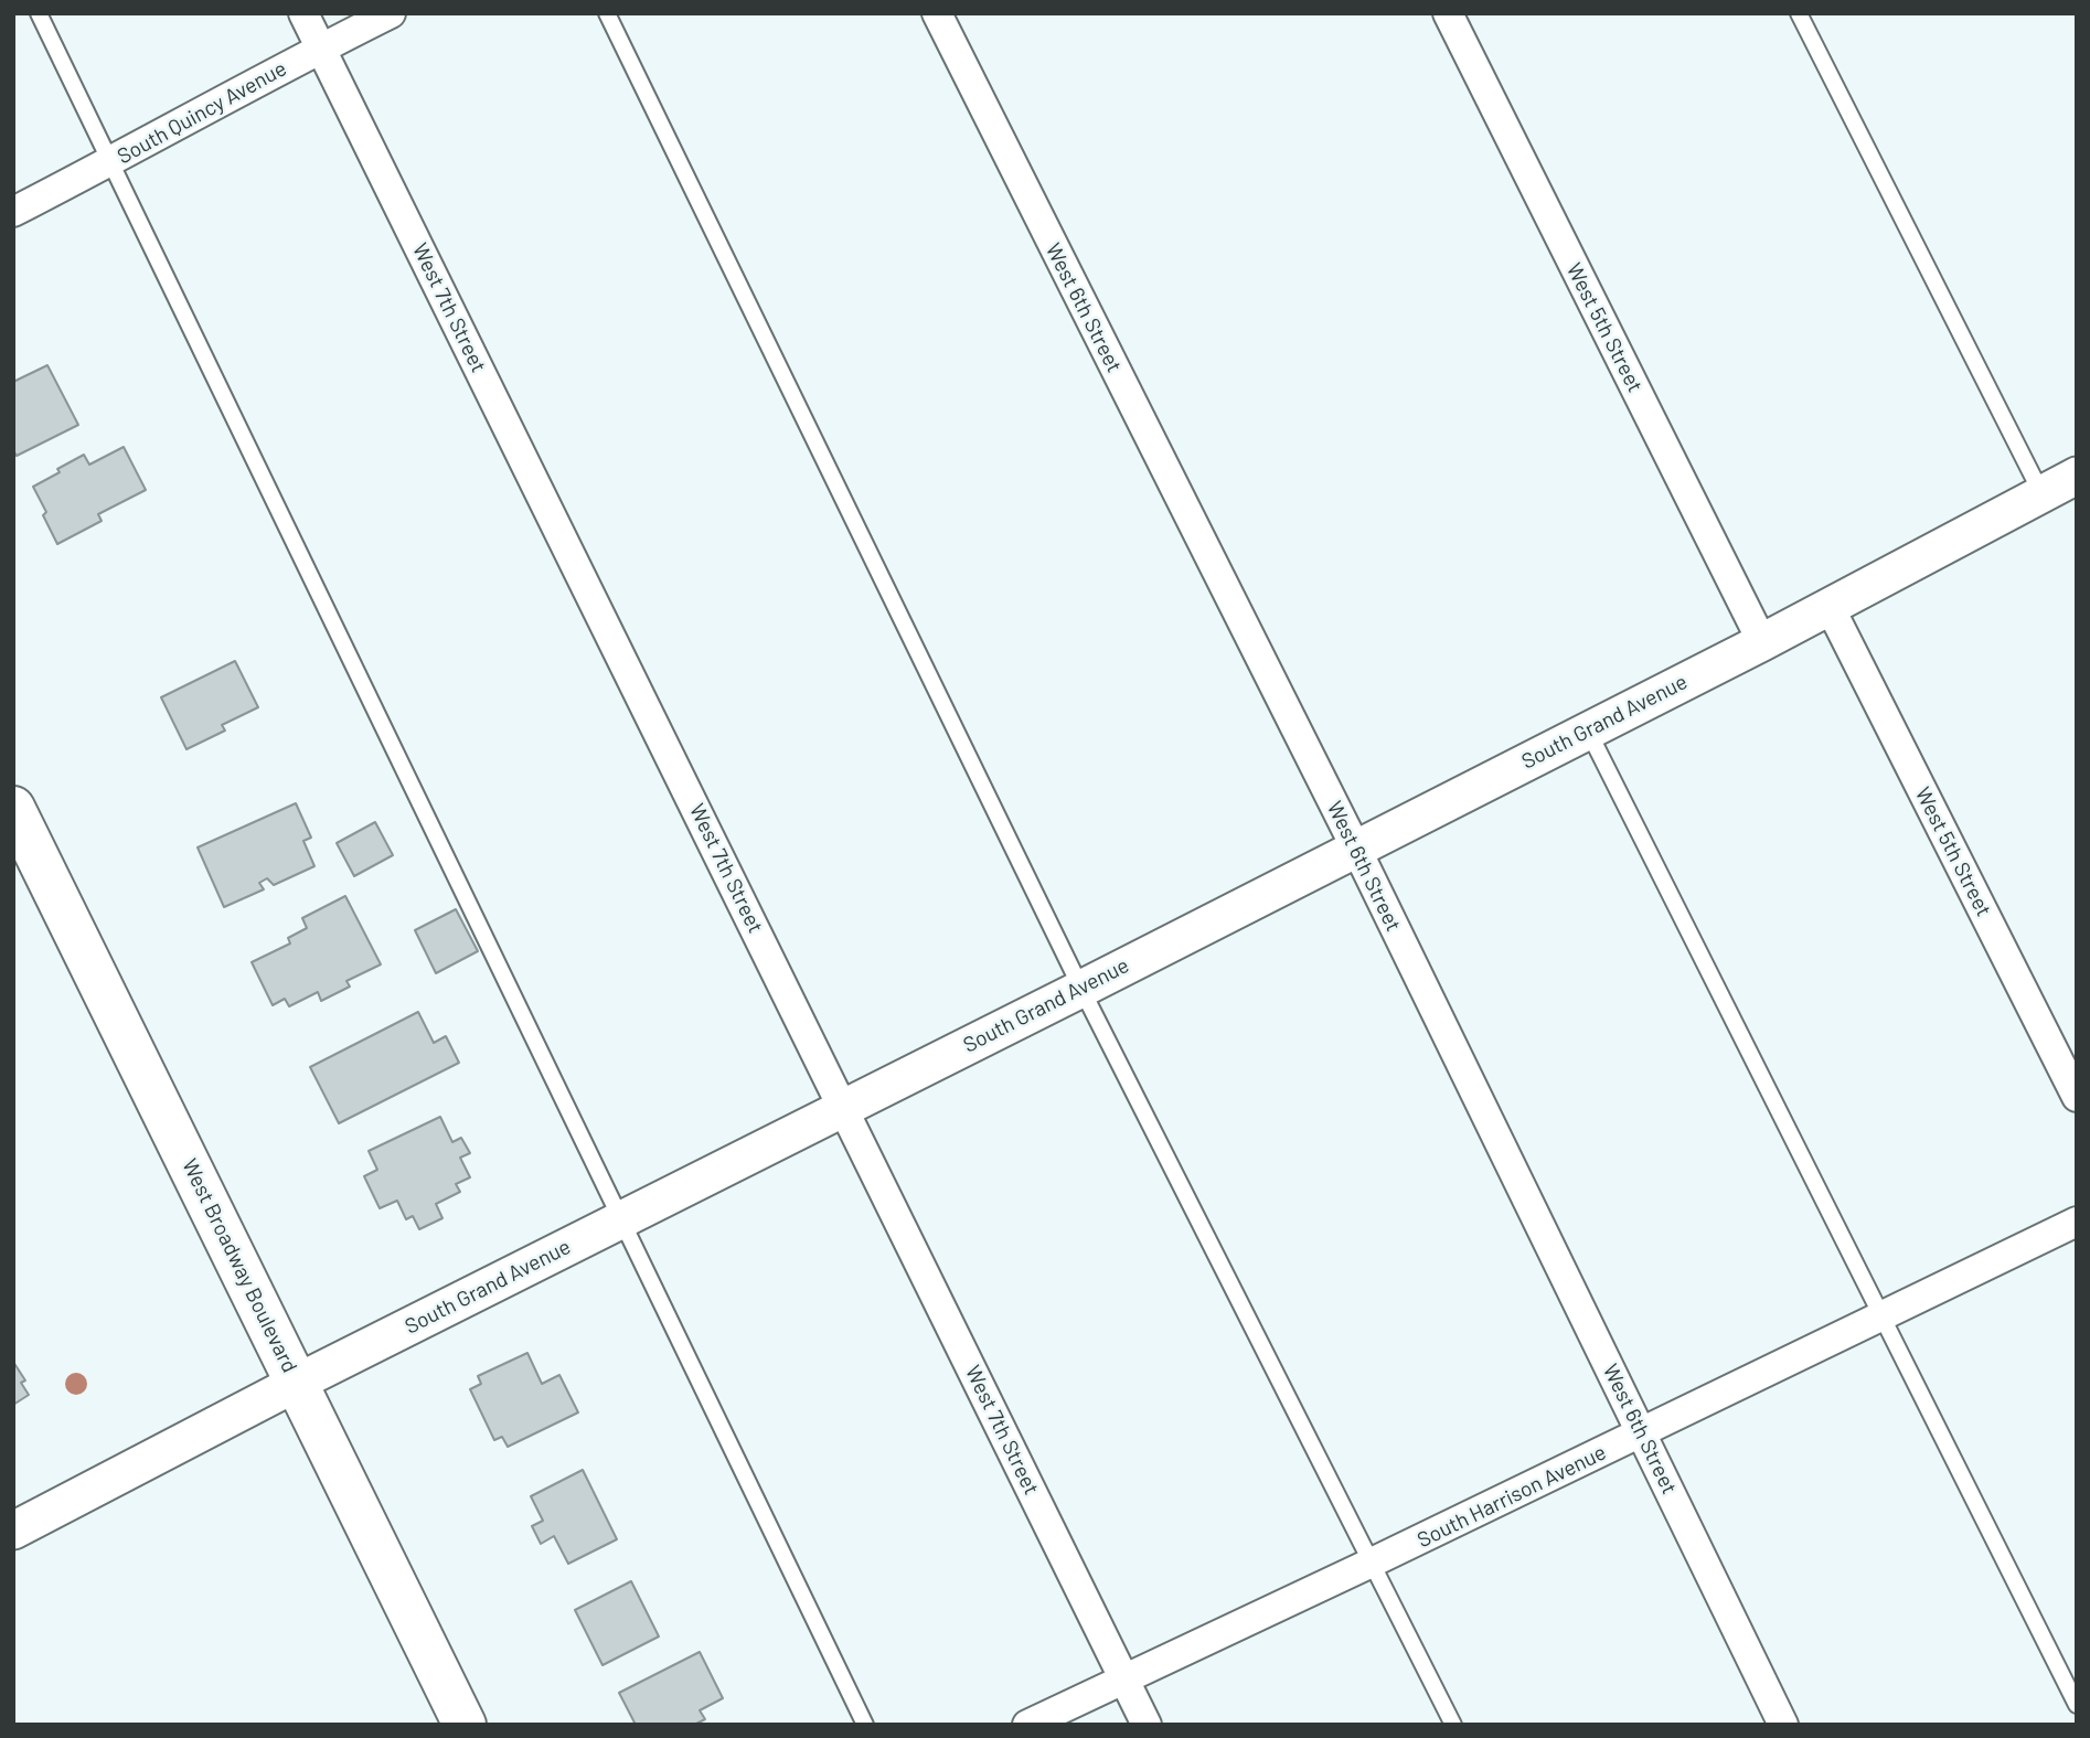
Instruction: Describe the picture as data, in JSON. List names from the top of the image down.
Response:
{
  "streets": {
    "highway": ["West Broadway Boulevard"],
    "street": [
      "South Quincy Avenue",
      "West 7th Street",
      "West 6th Street",
      "West 5th Street",
      "South Grand Avenue",
      "South Harrison Avenue"
    ]
  },
  "crossings": [
    ["South Quincy Avenue", "West 7th Street"],
    ["West 7th Street", "South Grand Avenue"],
    ["West 7th Street", "South Harrison Avenue"],
    ["West 6th Street", "South Grand Avenue"],
    ["West 6th Street", "South Harrison Avenue"],
    ["West 5th Street", "South Grand Avenue"],
    ["South Grand Avenue", "West Broadway Boulevard"]
  ]
}
